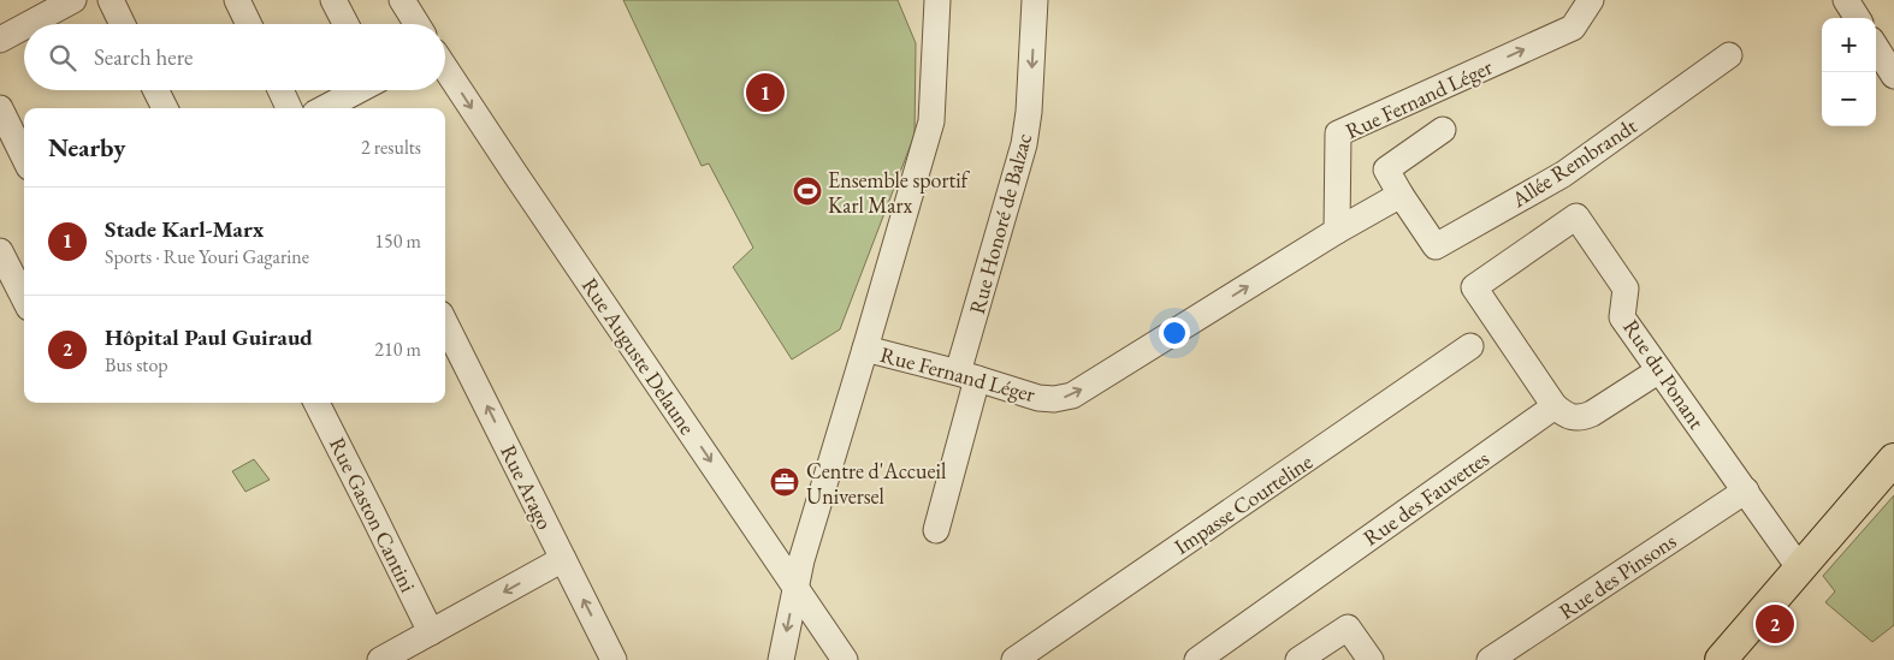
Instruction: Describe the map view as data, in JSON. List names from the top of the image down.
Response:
{
  "streets": {
    "street": [
      "Rue Fernand Léger",
      "Allée Rembrandt",
      "Rue Honoré de Balzac",
      "Rue Auguste Delaune",
      "Rue du Ponant",
      "Rue Arago",
      "Rue des Fauvettes",
      "Impasse Courteline",
      "Rue Gaston Cantini",
      "Rue des Pinsons"
    ]
  },
  "crossings": [
    ["Rue Fernand Léger", "Rue Honoré de Balzac"],
    ["Rue du Ponant", "Rue des Fauvettes"],
    ["Rue du Ponant", "Rue des Pinsons"]
  ],
  "one_way": ["Rue Fernand Léger", "Rue Auguste Delaune", "Rue Arago"],
  "places": {
    "sports": ["Ensemble sportif Karl Marx"],
    "office": ["Centre d'Accueil Universel"]
  },
  "page": {
    "map_buttons": ["+", "−"],
    "search": "Search here",
    "pins": ["1", "2"],
    "heading": ["Nearby", "2 results"],
    "list": [
      {
        "mark": "1",
        "name": "Stade Karl-Marx",
        "note": "Sports · Rue Youri Gagarine",
        "value": "150 m"
      },
      {
        "mark": "2",
        "name": "Hôpital Paul Guiraud",
        "note": "Bus stop",
        "value": "210 m"
      }
    ]
  }
}
